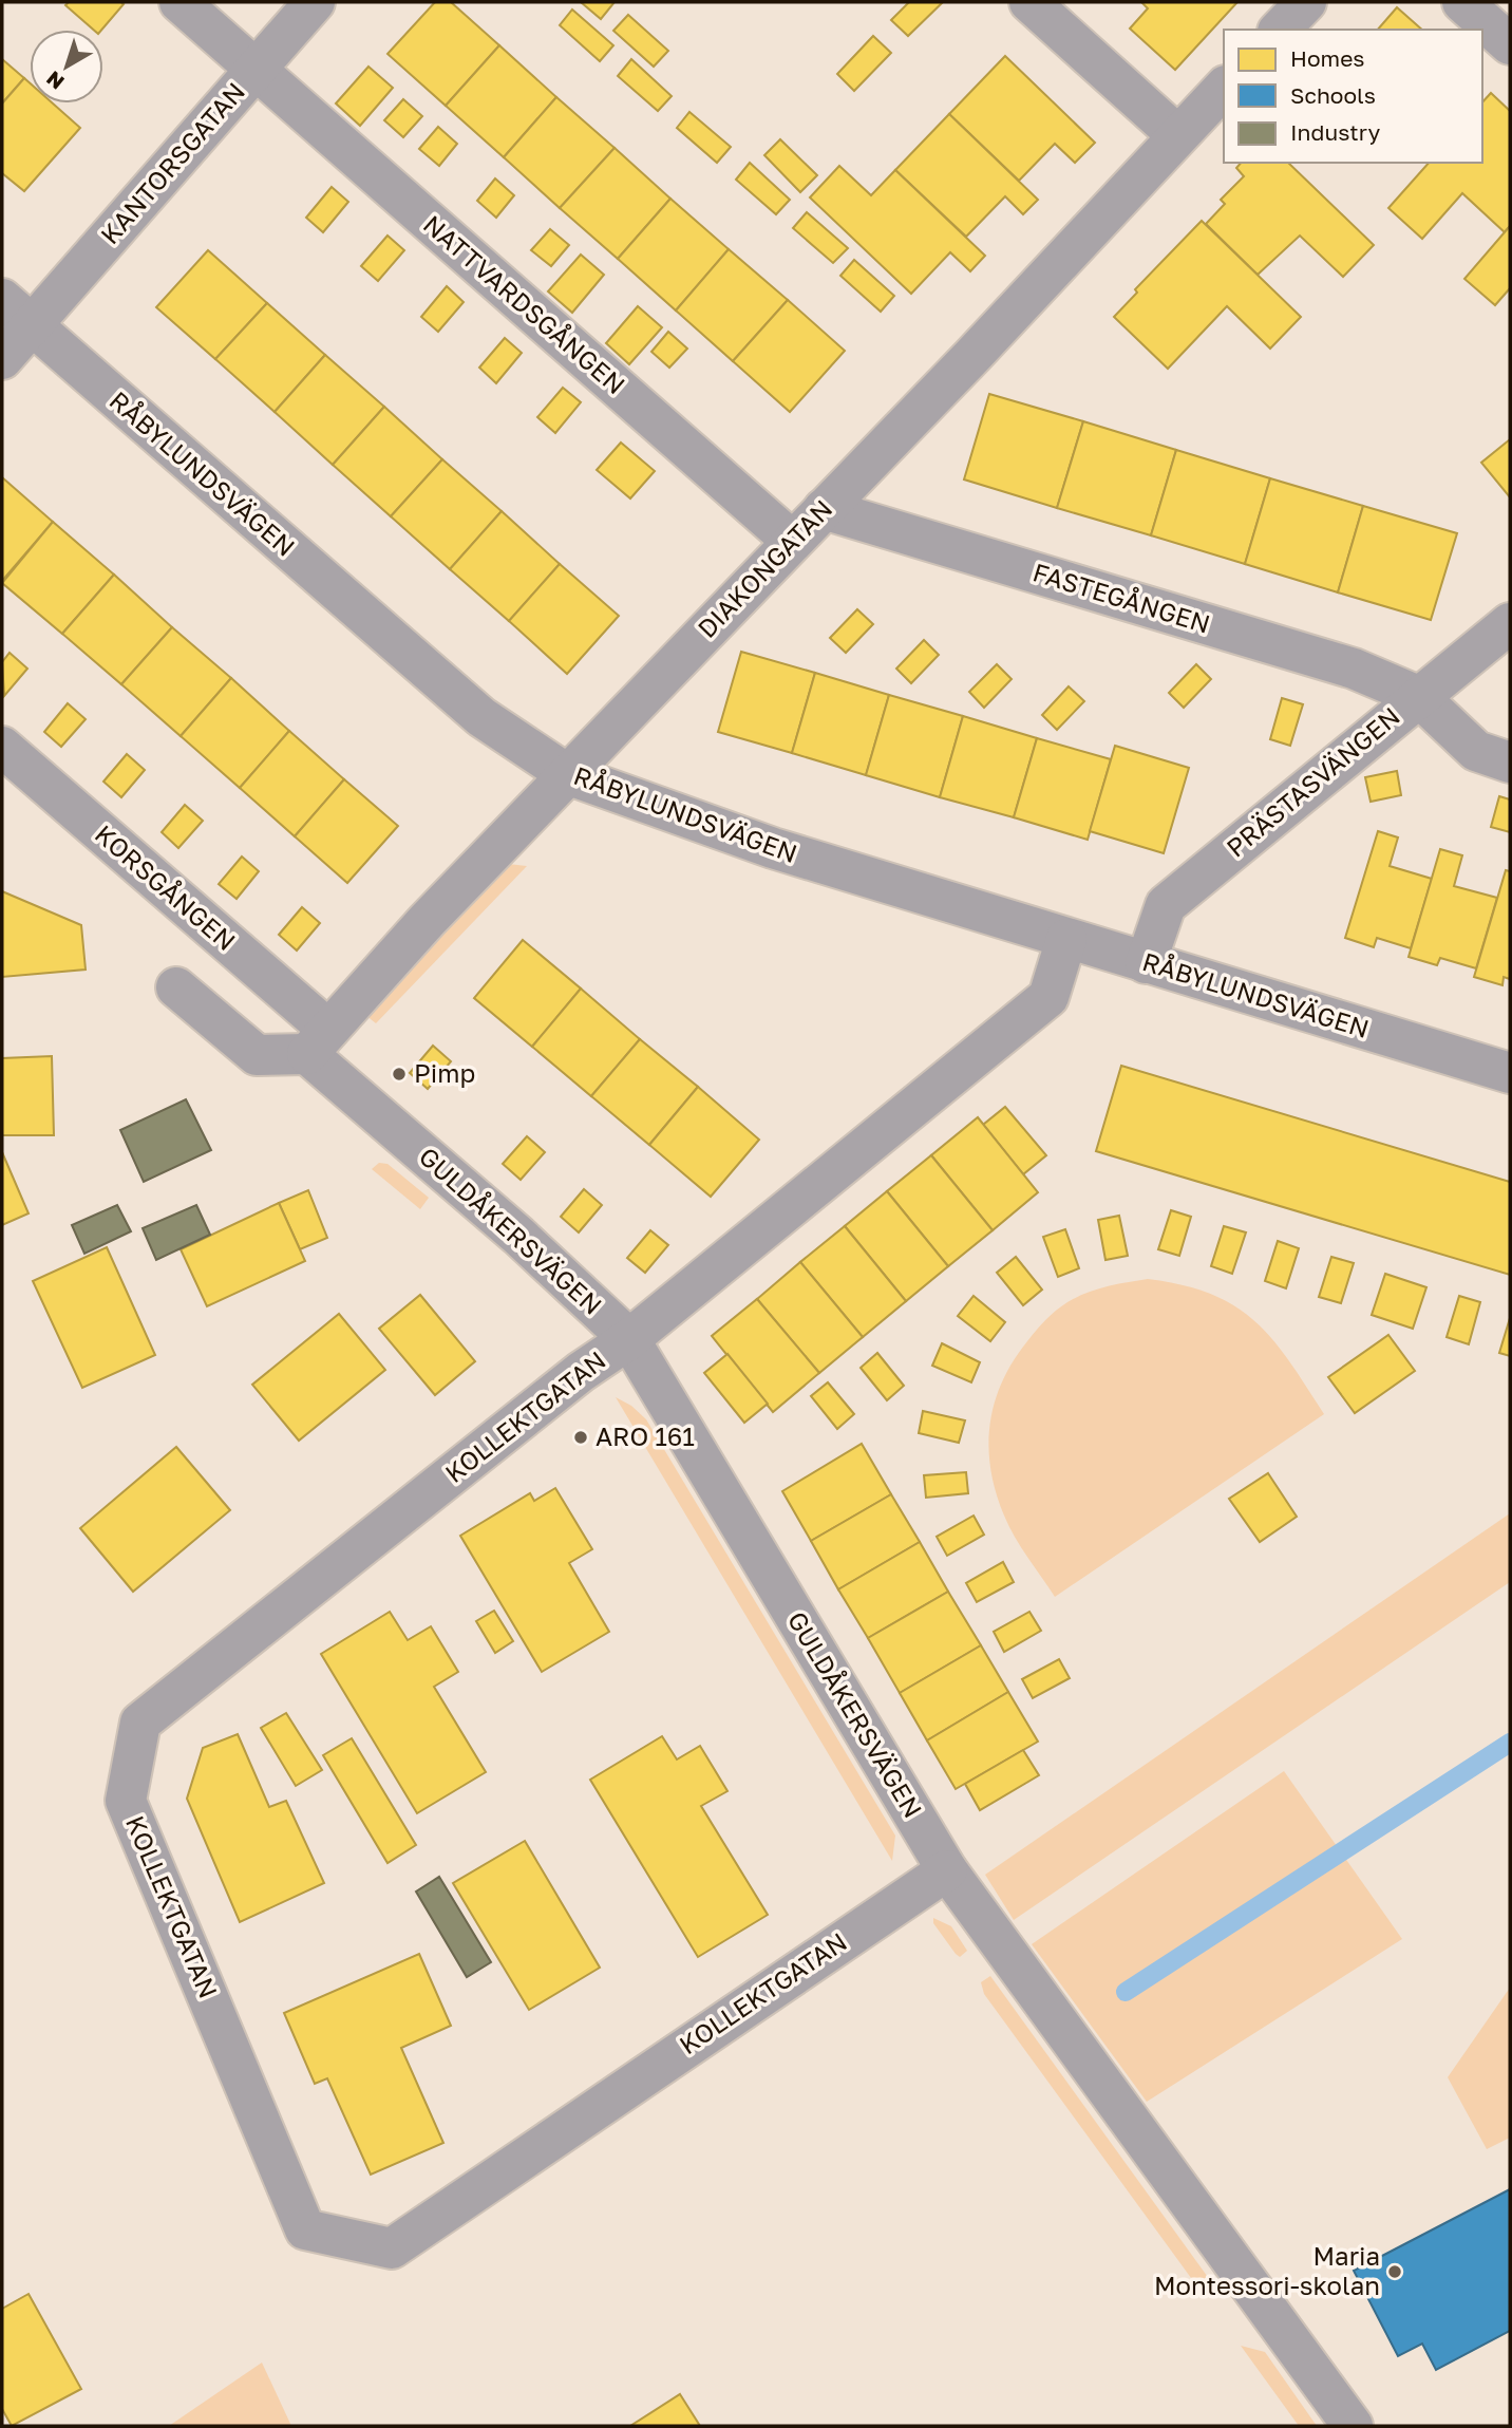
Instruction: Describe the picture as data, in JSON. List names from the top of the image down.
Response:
{
  "streets": {
    "street": [
      "KANTORSGATAN",
      "NATTVARDSGÅNGEN",
      "RÅBYLUNDSVÄGEN",
      "DIAKONGATAN",
      "FASTEGÅNGEN",
      "PRÄSTASVÄNGEN",
      "KORSGÅNGEN",
      "GULDÅKERSVÄGEN",
      "KOLLEKTGATAN"
    ]
  },
  "crossings": [
    ["KANTORSGATAN", "NATTVARDSGÅNGEN"],
    ["KANTORSGATAN", "RÅBYLUNDSVÄGEN"],
    ["NATTVARDSGÅNGEN", "DIAKONGATAN"],
    ["RÅBYLUNDSVÄGEN", "DIAKONGATAN"],
    ["RÅBYLUNDSVÄGEN", "PRÄSTASVÄNGEN"],
    ["RÅBYLUNDSVÄGEN", "KOLLEKTGATAN"],
    ["DIAKONGATAN", "FASTEGÅNGEN"],
    ["DIAKONGATAN", "KORSGÅNGEN"],
    ["DIAKONGATAN", "GULDÅKERSVÄGEN"],
    ["FASTEGÅNGEN", "PRÄSTASVÄNGEN"],
    ["KORSGÅNGEN", "GULDÅKERSVÄGEN"],
    ["GULDÅKERSVÄGEN", "KOLLEKTGATAN"]
  ],
  "places": ["Pimp", "ARO 161", "Maria Montessori-skolan"],
  "legend": ["Homes", "Schools", "Industry"],
  "north": "bottom left"
}
